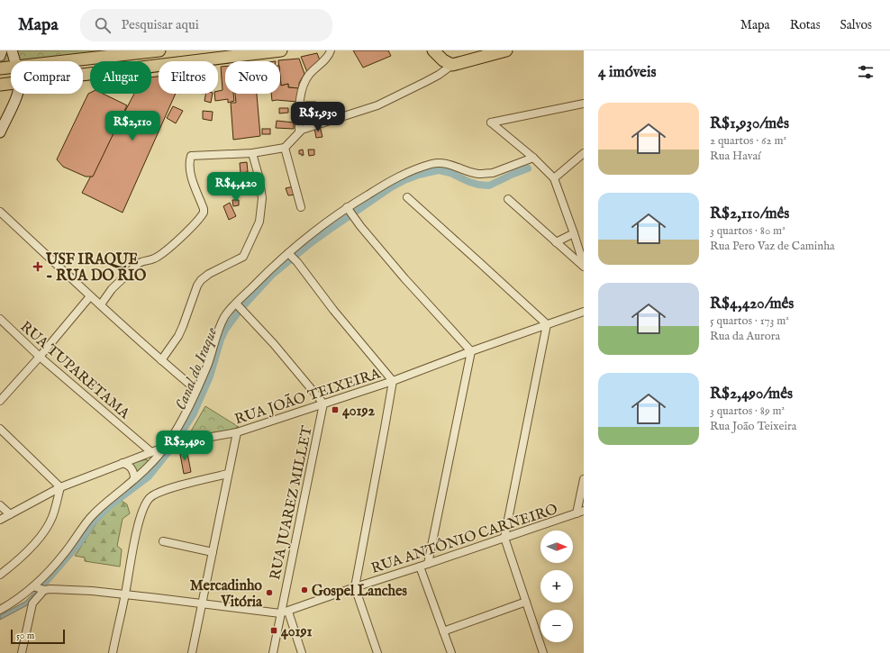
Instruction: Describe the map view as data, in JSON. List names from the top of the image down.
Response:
{
  "streets": {
    "street": [
      "RUA TUPARETAMA",
      "RUA JOÃO TEIXEIRA",
      "RUA JUAREZ MILLET",
      "RUA ANTÔNIO CARNEIRO"
    ]
  },
  "crossings": [
    ["RUA TUPARETAMA", "RUA JOÃO TEIXEIRA"],
    ["RUA JOÃO TEIXEIRA", "RUA JUAREZ MILLET"],
    ["RUA JUAREZ MILLET", "RUA ANTÔNIO CARNEIRO"]
  ],
  "water": ["Canal do Iraque"],
  "places": {
    "health": ["USF IRAQUE - RUA DO RIO"],
    "transit": ["40192", "40191"],
    "other": ["Gospel Lanches", "Mercadinho Vitória"]
  },
  "scale_bar": "50 m",
  "north": "right",
  "page": {
    "header": "Mapa",
    "search": "Pesquisar aqui",
    "nav": ["Mapa", "Rotas", "Salvos"],
    "heading": "4 imóveis",
    "chip": [
      "Comprar",
      "Alugar",
      "Filtros",
      "Novo"
    ],
    "list": [
      {
        "name": "R$1,930/mês",
        "note": "2 quartos · 62 m² · Rua Havaí"
      },
      {
        "name": "R$2,110/mês",
        "note": "3 quartos · 80 m² · Rua Pero Vaz de Caminha"
      },
      {
        "name": "R$4,420/mês",
        "note": "5 quartos · 173 m² · Rua da Aurora"
      },
      {
        "name": "R$2,490/mês",
        "note": "3 quartos · 89 m² · Rua João Teixeira"
      }
    ],
    "price": [
      "R$1,930",
      "R$2,110",
      "R$4,420",
      "R$2,490"
    ],
    "map_buttons": ["+", "−"],
    "scale": "50 m"
  }
}
